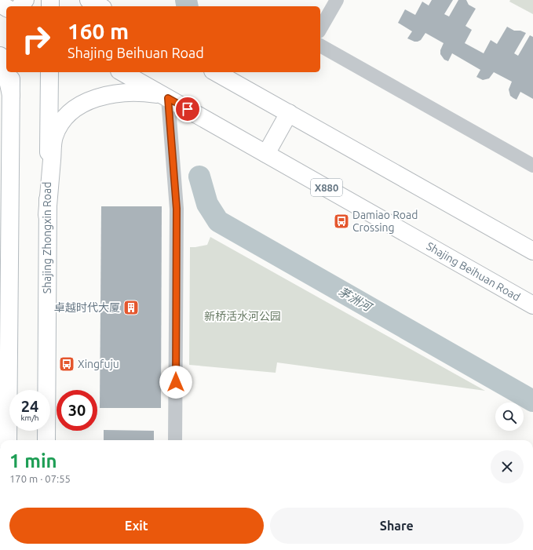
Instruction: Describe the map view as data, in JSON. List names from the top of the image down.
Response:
{
  "streets": {
    "main road": ["X880", "Shajing Zhongxin Road", "Shajing Beihuan Road"]
  },
  "water": ["茅洲河"],
  "parks": ["新桥活水河公园"],
  "places": {
    "bus stop": ["Damiao Road Crossing", "Xingfuju"],
    "building": ["卓越时代大厦"]
  },
  "page": {
    "turn": ["160 m", "Shajing Beihuan Road"],
    "speed": "24 km/h",
    "limit": "30",
    "heading": ["1 min", "170 m · 07:55"],
    "buttons": ["Exit", "Share"]
  }
}
